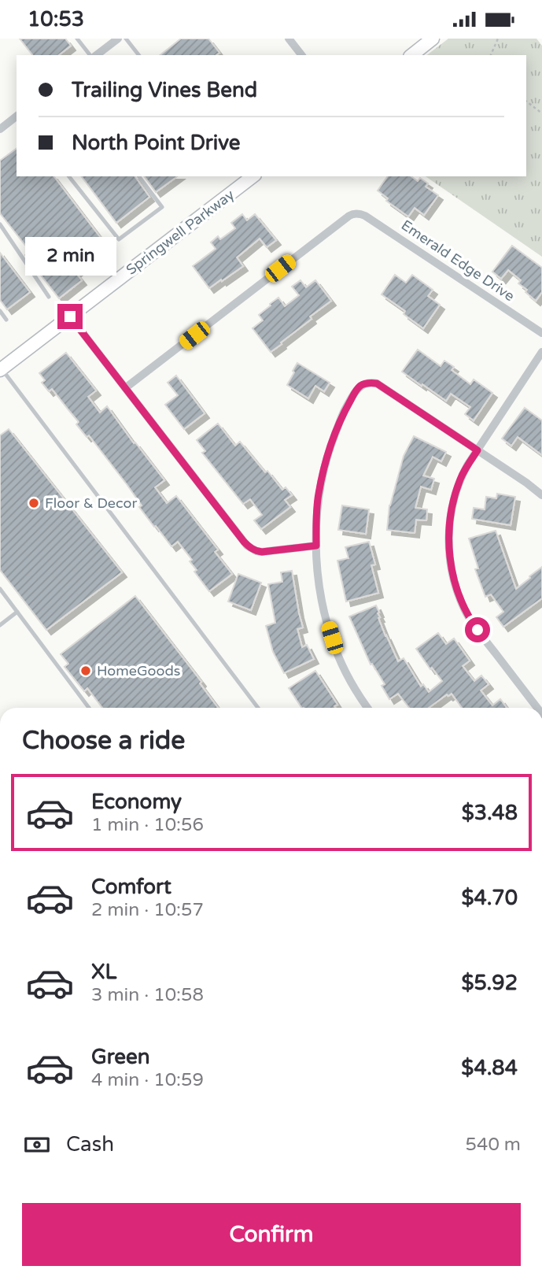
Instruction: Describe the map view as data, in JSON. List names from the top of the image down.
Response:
{
  "streets": {
    "street": ["Springwell Parkway", "Emerald Edge Drive"]
  },
  "places": ["Floor & Decor", "HomeGoods"],
  "page": {
    "status": "10:53",
    "banner": ["Trailing Vines Bend", "North Point Drive"],
    "bubble": "2 min",
    "heading": "Choose a ride",
    "list": [
      {
        "name": "Economy",
        "note": "1 min · 10:56",
        "value": "$3.48"
      },
      {
        "name": "Comfort",
        "note": "2 min · 10:57",
        "value": "$4.70"
      },
      {
        "name": "XL",
        "note": "3 min · 10:58",
        "value": "$5.92"
      },
      {
        "name": "Green",
        "note": "4 min · 10:59",
        "value": "$4.84"
      }
    ],
    "pay": ["Cash", "540 m"],
    "buttons": "Confirm"
  }
}
